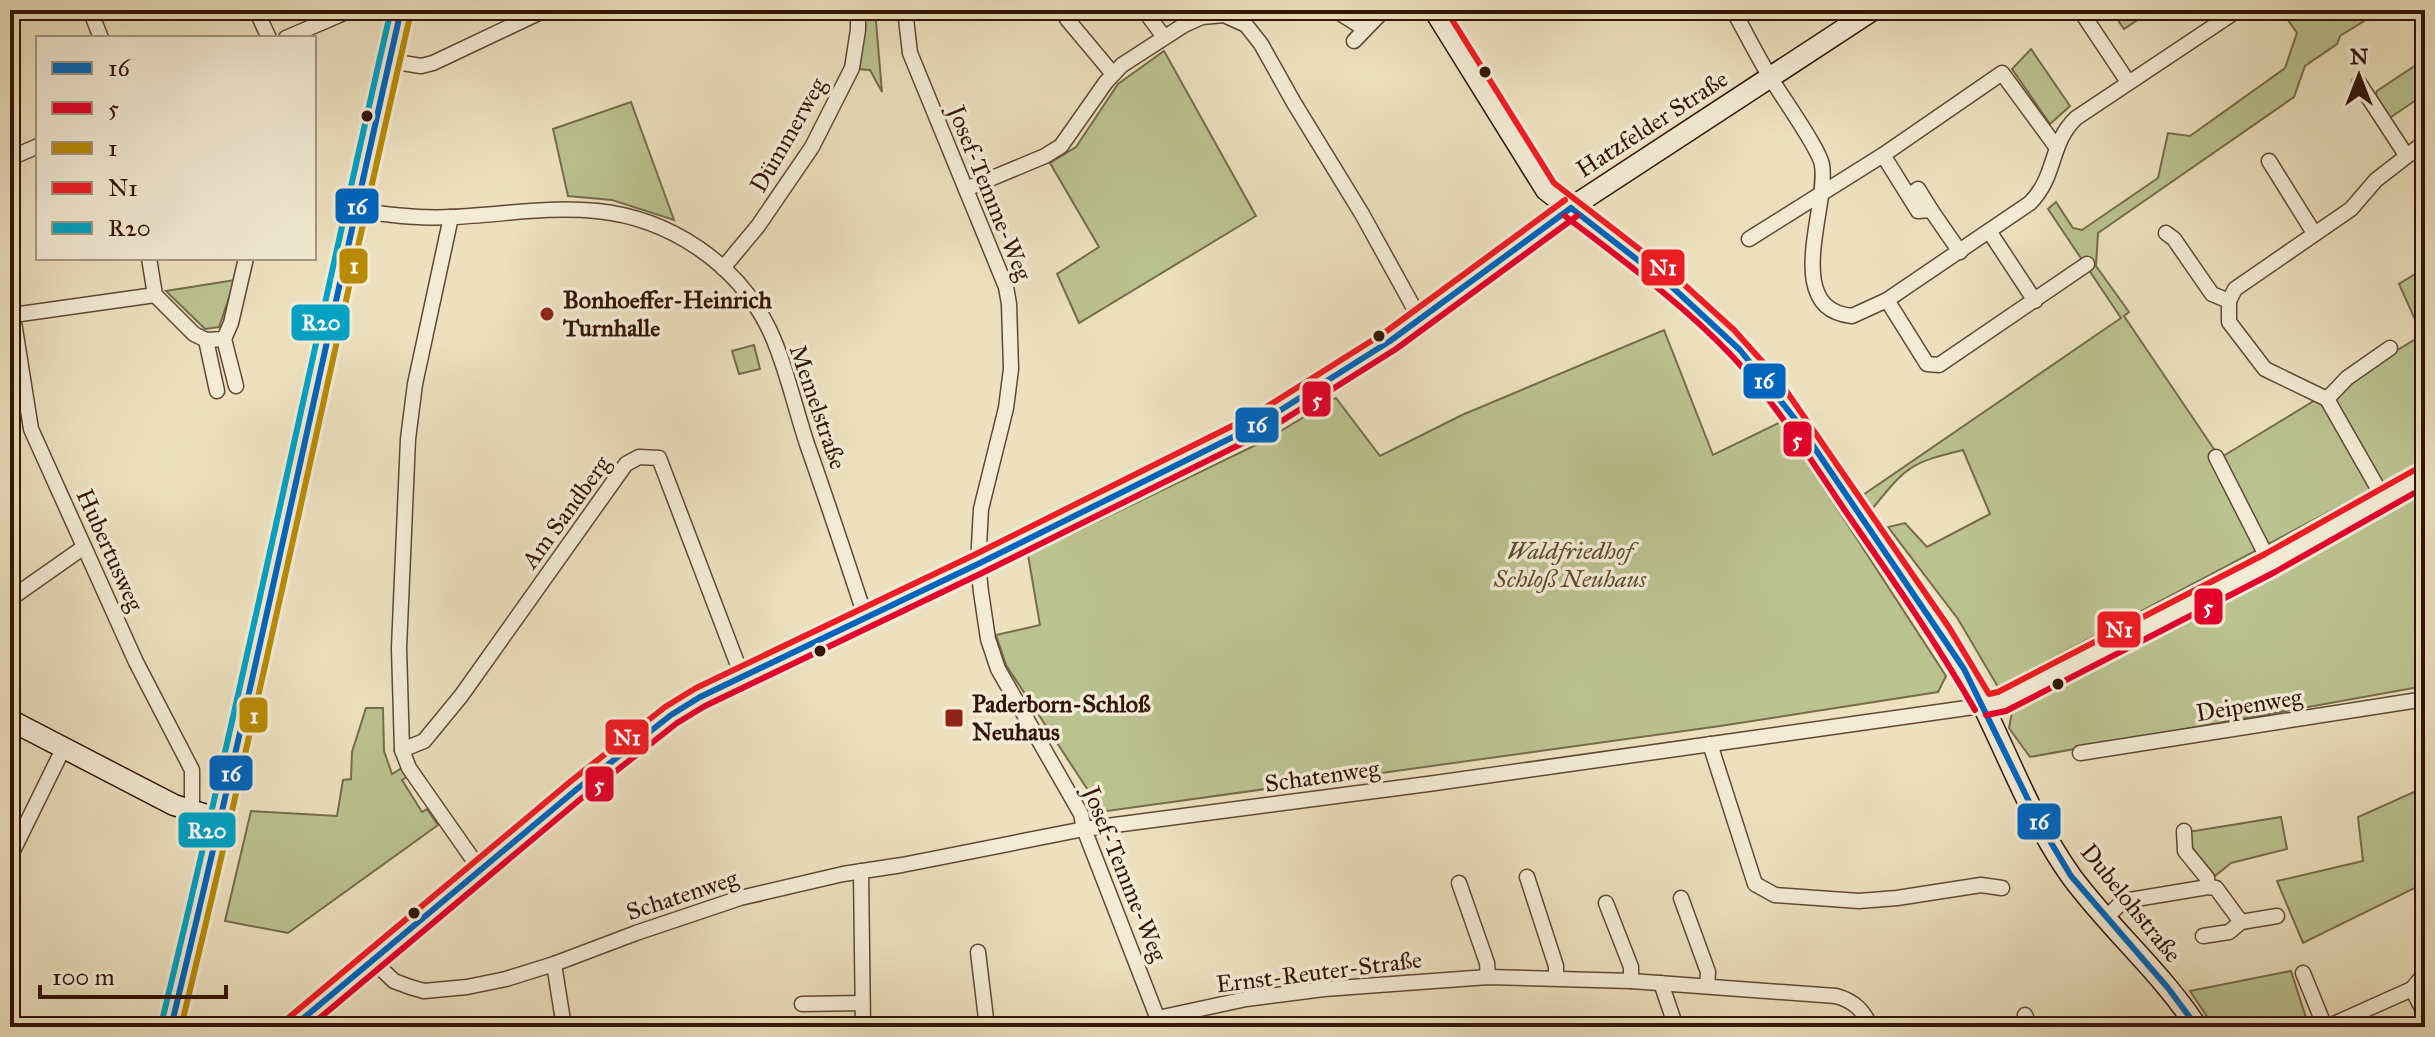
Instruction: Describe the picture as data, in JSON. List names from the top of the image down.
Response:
{
  "streets": {
    "main road": ["Hatzfelder Straße", "Dubelohstraße"],
    "street": [
      "Dümmerweg",
      "Josef-Temme-Weg",
      "Memelstraße",
      "Am Sandberg",
      "Hubertusweg",
      "Deipenweg",
      "Schatenweg",
      "Ernst-Reuter-Straße"
    ]
  },
  "crossings": [
    ["Hatzfelder Straße", "Josef-Temme-Weg"],
    ["Hatzfelder Straße", "Memelstraße"],
    ["Hatzfelder Straße", "Am Sandberg"],
    ["Hatzfelder Straße", "Schatenweg"],
    ["Hatzfelder Straße", "Dubelohstraße"],
    ["Dümmerweg", "Memelstraße"],
    ["Josef-Temme-Weg", "Schatenweg"],
    ["Josef-Temme-Weg", "Ernst-Reuter-Straße"],
    ["Schatenweg", "Dubelohstraße"]
  ],
  "parks": ["Waldfriedhof Schloß Neuhaus"],
  "places": {
    "other": ["Bonhoeffer-Heinrich Turnhalle"],
    "transit": ["Paderborn-Schloß Neuhaus"]
  },
  "lines": [
    "transit line 16",
    "transit line N1",
    "transit line R20",
    "transit line 1",
    "transit line 5"
  ],
  "legend": [
    "16",
    "5",
    "1",
    "N1",
    "R20"
  ],
  "scale_bar": "100 m",
  "north": "top"
}
